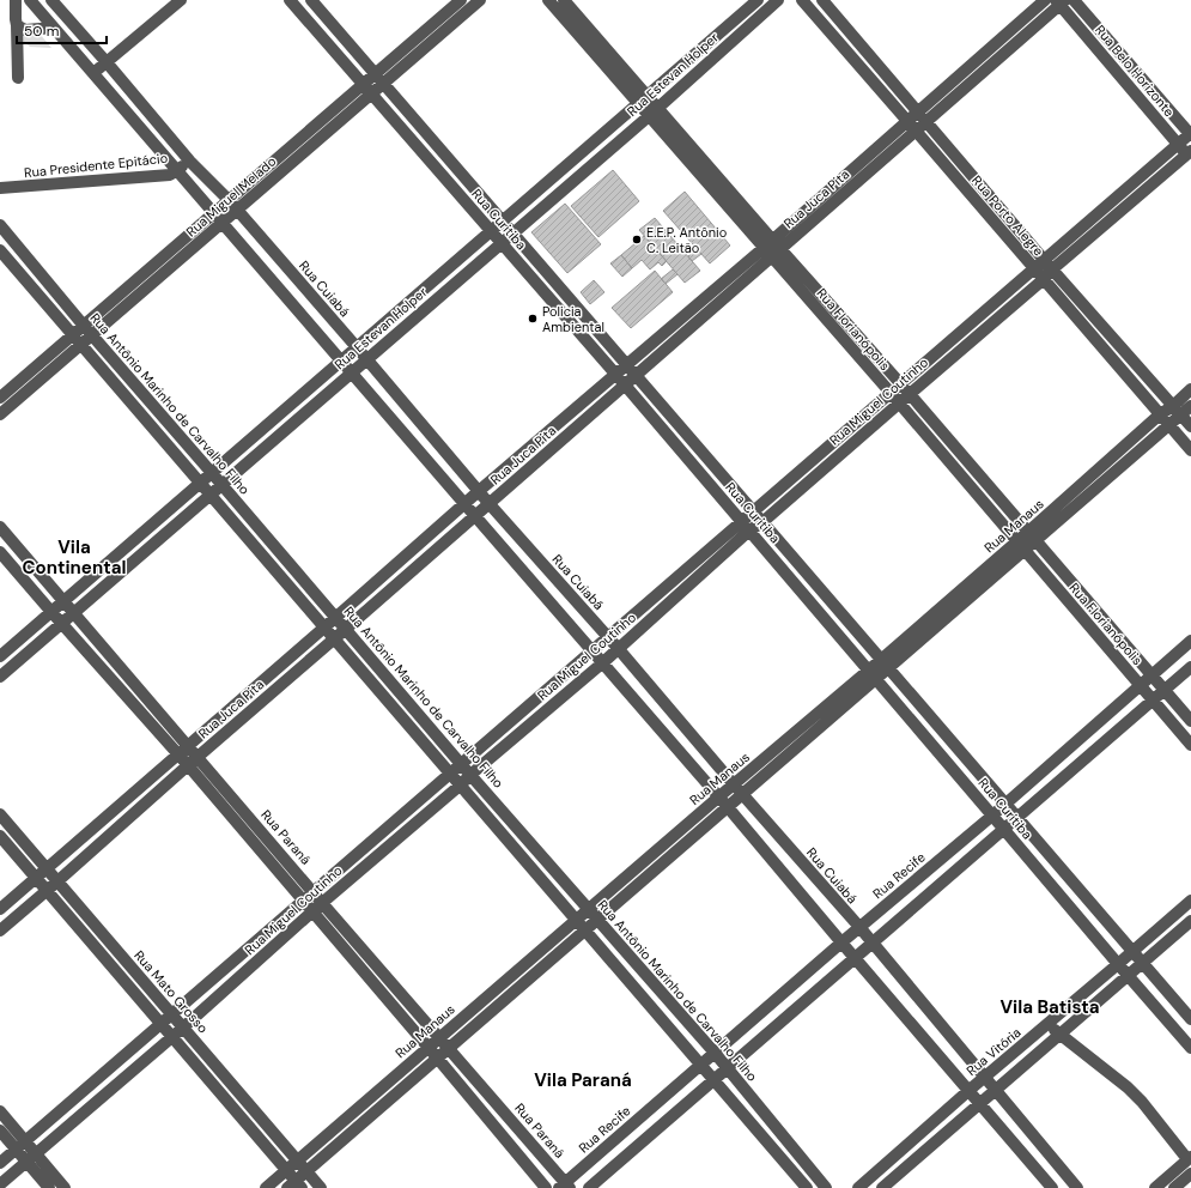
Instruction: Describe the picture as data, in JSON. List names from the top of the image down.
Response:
{
  "streets": {
    "street": [
      "Rua Belo Horizonte",
      "Rua Estevan Holper",
      "Rua Presidente Epitácio",
      "Rua Miguel Melado",
      "Rua Juca Pita",
      "Rua Porto Alegre",
      "Rua Curitiba",
      "Rua Cuiabá",
      "Rua Florianópolis",
      "Rua Miguel Coutinho",
      "Rua Antônio Marinho de Carvalho Filho",
      "Rua Manaus",
      "Rua Paraná",
      "Rua Recife",
      "Rua Mato Grosso",
      "Rua Vitória"
    ]
  },
  "crossings": [
    ["Rua Belo Horizonte", "Rua Juca Pita"],
    ["Rua Belo Horizonte", "Rua Miguel Coutinho"],
    ["Rua Estevan Holper", "Rua Curitiba"],
    ["Rua Estevan Holper", "Rua Cuiabá"],
    ["Rua Estevan Holper", "Rua Florianópolis"],
    ["Rua Estevan Holper", "Rua Antônio Marinho de Carvalho Filho"],
    ["Rua Estevan Holper", "Rua Paraná"],
    ["Rua Presidente Epitácio", "Rua Cuiabá"],
    ["Rua Miguel Melado", "Rua Curitiba"],
    ["Rua Miguel Melado", "Rua Cuiabá"],
    ["Rua Miguel Melado", "Rua Antônio Marinho de Carvalho Filho"],
    ["Rua Juca Pita", "Rua Porto Alegre"],
    ["Rua Juca Pita", "Rua Curitiba"],
    ["Rua Juca Pita", "Rua Cuiabá"],
    ["Rua Juca Pita", "Rua Florianópolis"],
    ["Rua Juca Pita", "Rua Antônio Marinho de Carvalho Filho"],
    ["Rua Juca Pita", "Rua Paraná"],
    ["Rua Juca Pita", "Rua Mato Grosso"],
    ["Rua Porto Alegre", "Rua Miguel Coutinho"],
    ["Rua Porto Alegre", "Rua Manaus"],
    ["Rua Curitiba", "Rua Miguel Coutinho"],
    ["Rua Curitiba", "Rua Manaus"],
    ["Rua Curitiba", "Rua Recife"],
    ["Rua Curitiba", "Rua Vitória"],
    ["Rua Cuiabá", "Rua Miguel Coutinho"],
    ["Rua Cuiabá", "Rua Manaus"],
    ["Rua Cuiabá", "Rua Recife"],
    ["Rua Cuiabá", "Rua Vitória"],
    ["Rua Florianópolis", "Rua Miguel Coutinho"],
    ["Rua Florianópolis", "Rua Manaus"],
    ["Rua Florianópolis", "Rua Recife"],
    ["Rua Miguel Coutinho", "Rua Antônio Marinho de Carvalho Filho"],
    ["Rua Miguel Coutinho", "Rua Paraná"],
    ["Rua Miguel Coutinho", "Rua Mato Grosso"],
    ["Rua Antônio Marinho de Carvalho Filho", "Rua Manaus"],
    ["Rua Antônio Marinho de Carvalho Filho", "Rua Recife"],
    ["Rua Manaus", "Rua Paraná"],
    ["Rua Manaus", "Rua Mato Grosso"],
    ["Rua Paraná", "Rua Recife"]
  ],
  "districts": ["Vila Continental", "Vila Batista", "Vila Paraná"],
  "places": ["E.E.P. Antônio C. Leitão", "Policia Ambiental"],
  "scale_bar": "50 m"
}
